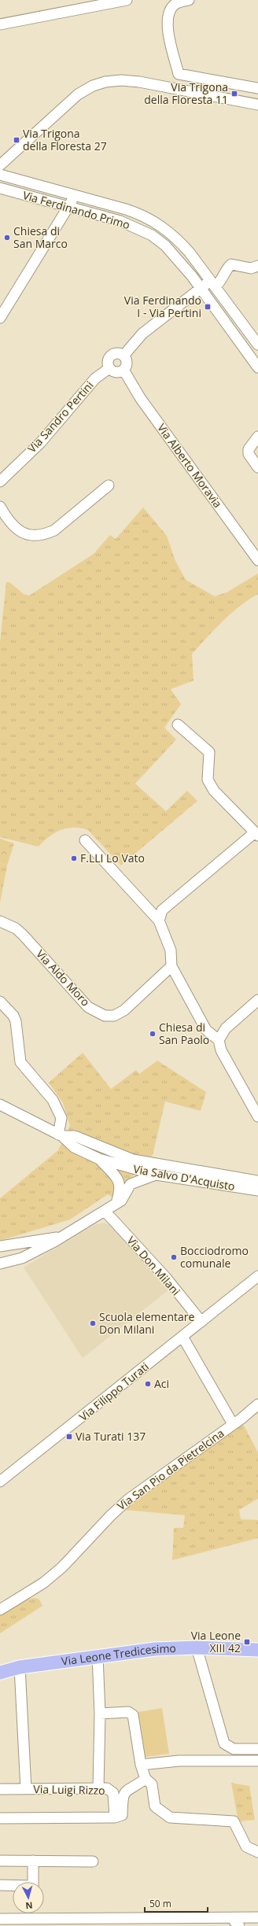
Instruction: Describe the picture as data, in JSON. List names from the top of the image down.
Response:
{
  "streets": {
    "main road": ["Via Leone Tredicesimo"],
    "street": [
      "Via Ferdinando Primo",
      "Via Sandro Pertini",
      "Via Alberto Moravia",
      "Via Aldo Moro",
      "Via Salvo D'Acquisto",
      "Via Don Milani",
      "Via Filippo Turati",
      "Via San Pio da Pietrelcina",
      "Via Luigi Rizzo"
    ]
  },
  "crossings": [
    ["Via Sandro Pertini", "Via Alberto Moravia"],
    ["Via Don Milani", "Via Filippo Turati"]
  ],
  "places": {
    "transit": [
      "Via Trigona della Floresta 11",
      "Via Trigona della Floresta 27",
      "Via Ferdinando I - Via Pertini",
      "Via Turati 137",
      "Via Leone XIII 42"
    ],
    "other": [
      "Chiesa di San Marco",
      "F.LLI Lo Vato",
      "Chiesa di San Paolo",
      "Bocciodromo comunale",
      "Scuola elementare Don Milani",
      "Aci"
    ]
  },
  "scale_bar": "50 m",
  "north": "bottom"
}
